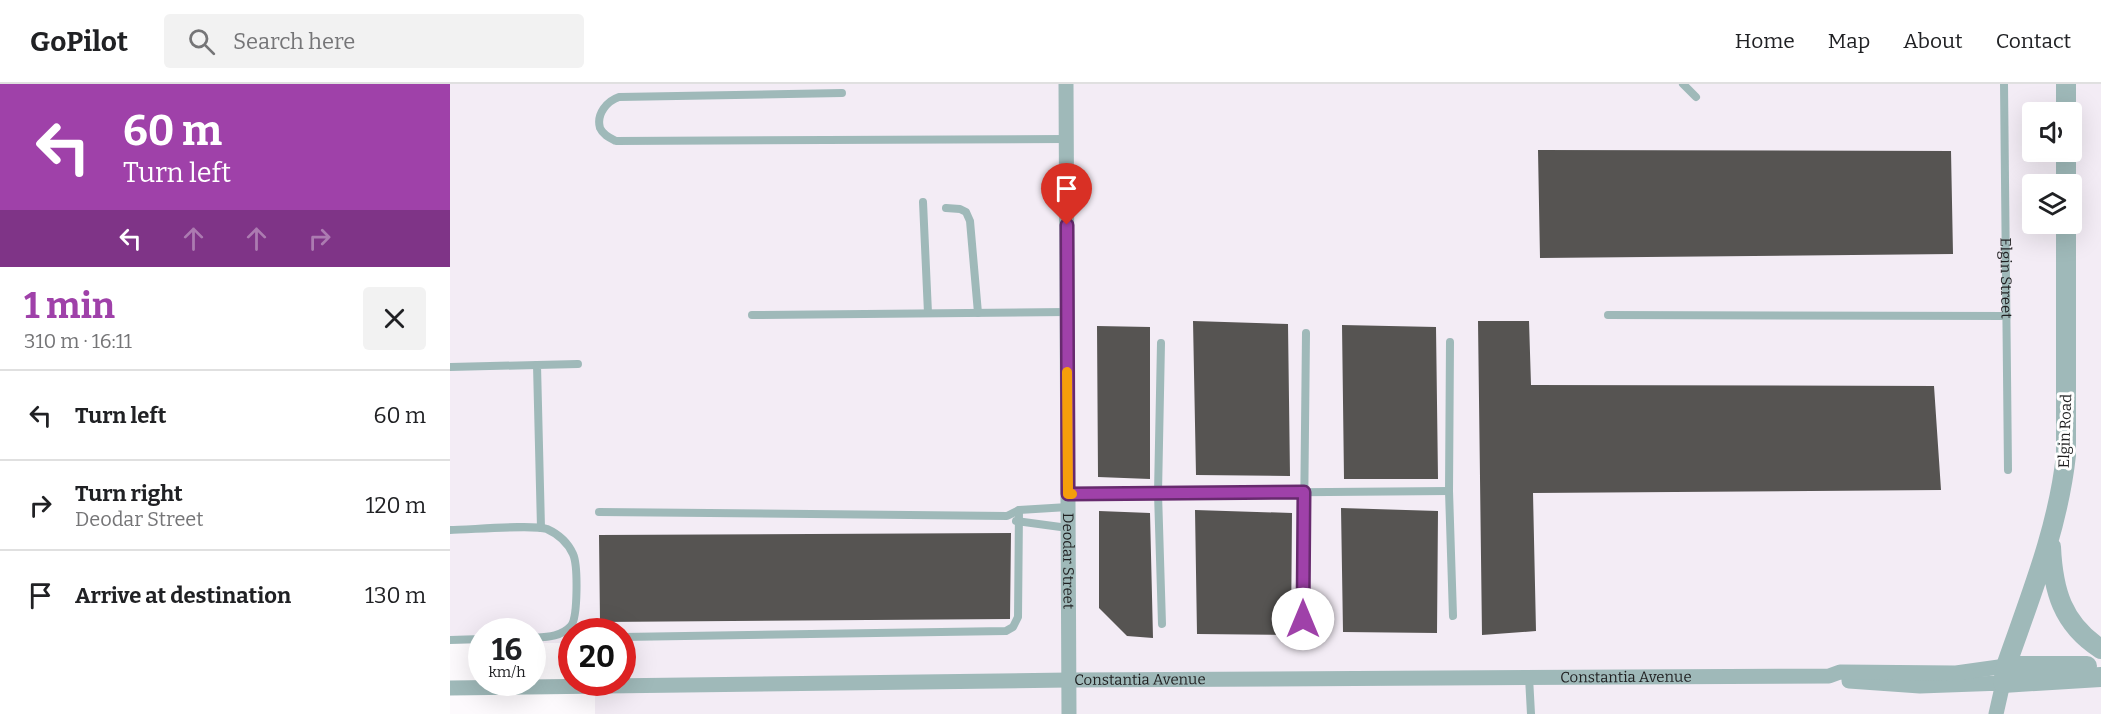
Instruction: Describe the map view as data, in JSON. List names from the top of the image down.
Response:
{
  "streets": {
    "street": ["Elgin Road", "Deodar Street", "Constantia Avenue"],
    "lane": ["Elgin Street"]
  },
  "crossings": [
    ["Elgin Road", "Constantia Avenue"],
    ["Deodar Street", "Constantia Avenue"]
  ],
  "page": {
    "header": "GoPilot",
    "search": "Search here",
    "nav": [
      "Home",
      "Map",
      "About",
      "Contact"
    ],
    "turn": ["60 m", "Turn left"],
    "heading": ["1 min", "310 m · 16:11"],
    "list": [
      {
        "name": "Turn left",
        "value": "60 m"
      },
      {
        "name": "Turn right",
        "note": "Deodar Street",
        "value": "120 m"
      },
      {
        "name": "Arrive at destination",
        "value": "130 m"
      }
    ],
    "speed": "16 km/h",
    "limit": "20"
  }
}
